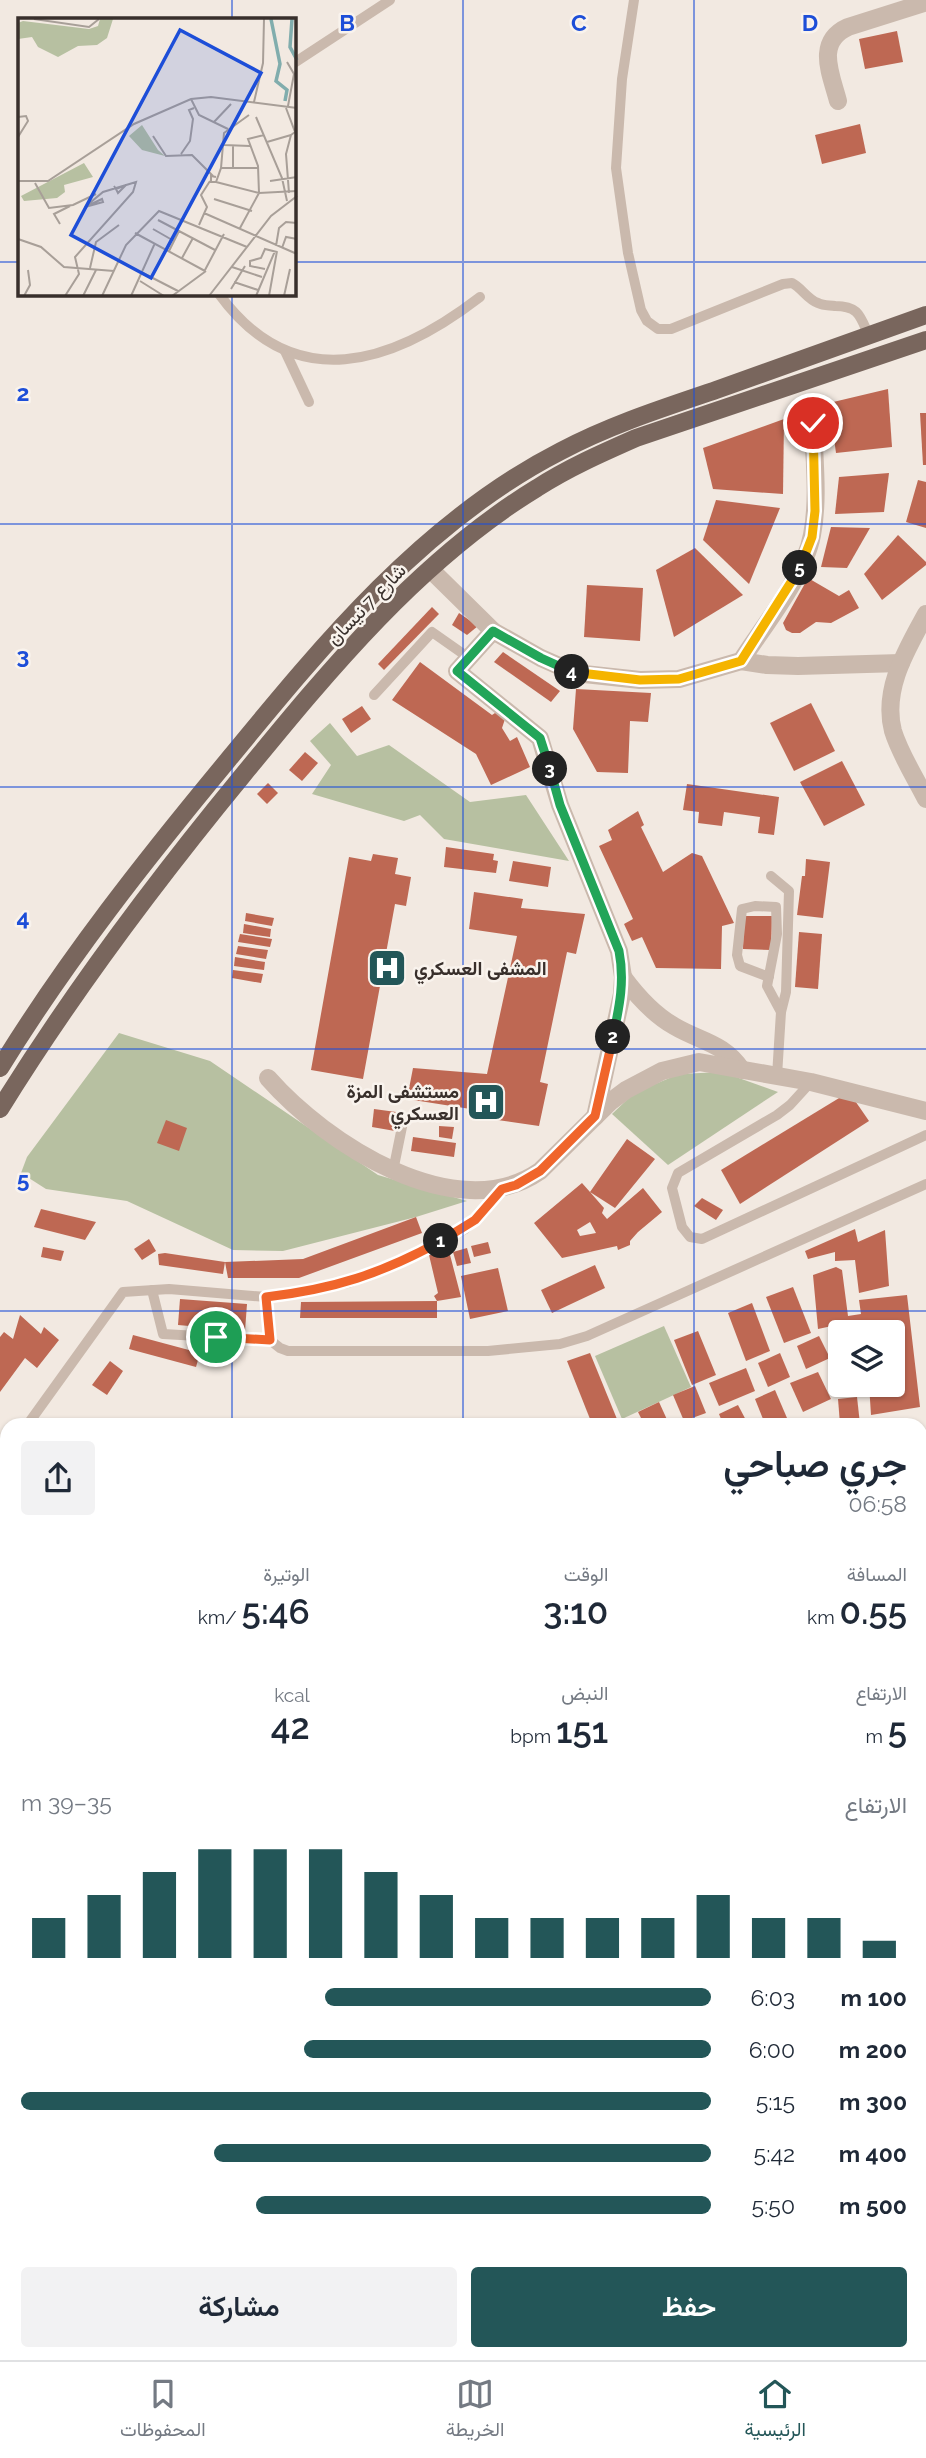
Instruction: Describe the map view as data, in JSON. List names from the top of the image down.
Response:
{
  "streets": {
    "main road": ["شارع 7 نيسان"]
  },
  "places": {
    "hospital": ["المشفى العسكري", "مستشفى المزة العسكري"]
  },
  "page": {
    "pins": [
      "5",
      "4",
      "3",
      "2",
      "1"
    ],
    "heading": ["جري صباحي", "06:58"],
    "stats": [
      ["المسافة", "0.55 km"],
      ["الوقت", "3:10"],
      ["الوتيرة", "5:46 /km"],
      ["الارتفاع", "5 m"],
      ["النبض", "151 bpm"],
      ["kcal", "42"]
    ],
    "chart": ["الارتفاع", "35–39 m"],
    "list": [
      {
        "name": "100 m",
        "note": "6:03"
      },
      {
        "name": "200 m",
        "note": "6:00"
      },
      {
        "name": "300 m",
        "note": "5:15"
      },
      {
        "name": "400 m",
        "note": "5:42"
      },
      {
        "name": "500 m",
        "note": "5:50"
      }
    ],
    "buttons": ["حفظ", "مشاركة"],
    "tabs": ["الرئيسية", "الخريطة", "المحفوظات"]
  },
  "grid": {
    "columns": ["B", "C", "D"],
    "rows": [
      "2",
      "3",
      "4",
      "5"
    ]
  }
}
